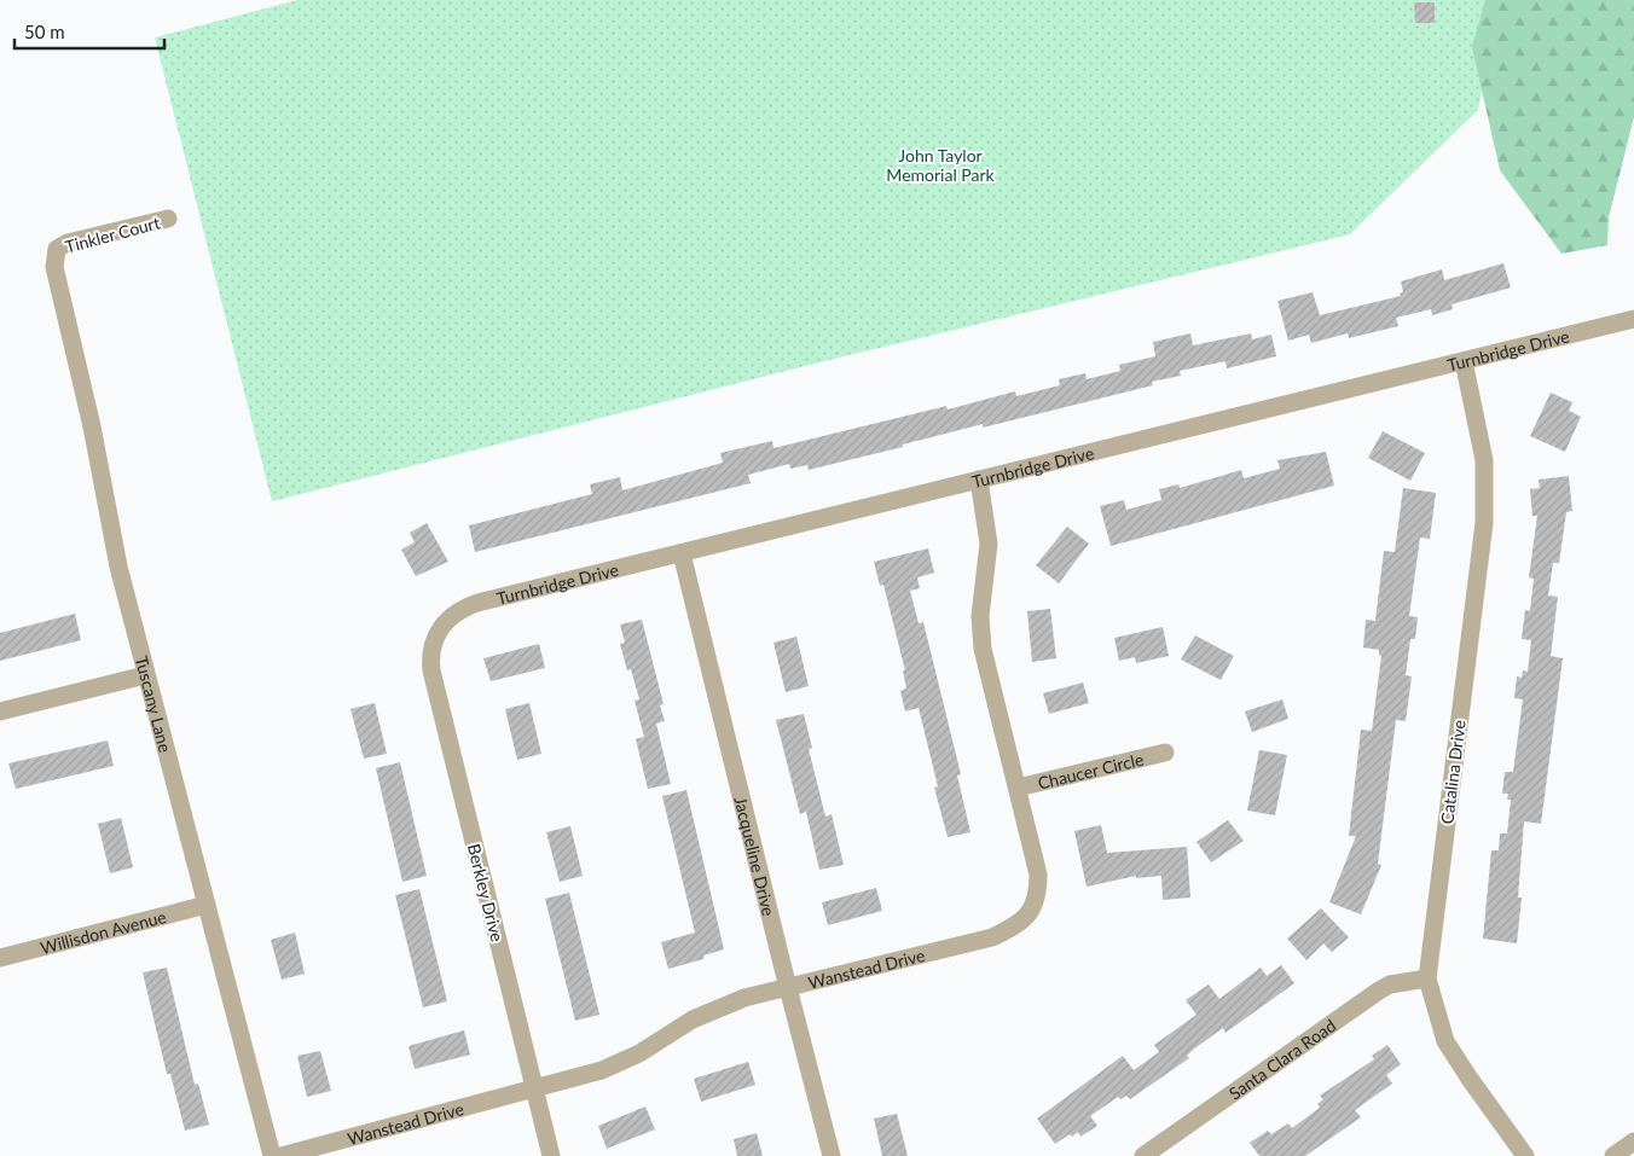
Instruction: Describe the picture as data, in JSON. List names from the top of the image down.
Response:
{
  "streets": {
    "street": [
      "Tinkler Court",
      "Turnbridge Drive",
      "Tuscany Lane",
      "Chaucer Circle",
      "Catalina Drive",
      "Jacqueline Drive",
      "Berkley Drive",
      "Willisdon Avenue",
      "Wanstead Drive",
      "Santa Clara Road"
    ]
  },
  "crossings": [
    ["Tinkler Court", "Tuscany Lane"],
    ["Turnbridge Drive", "Catalina Drive"],
    ["Turnbridge Drive", "Jacqueline Drive"],
    ["Turnbridge Drive", "Berkley Drive"],
    ["Turnbridge Drive", "Wanstead Drive"],
    ["Tuscany Lane", "Willisdon Avenue"],
    ["Chaucer Circle", "Wanstead Drive"],
    ["Catalina Drive", "Santa Clara Road"],
    ["Jacqueline Drive", "Wanstead Drive"],
    ["Berkley Drive", "Wanstead Drive"]
  ],
  "parks": ["John Taylor Memorial Park"],
  "scale_bar": "50 m"
}
